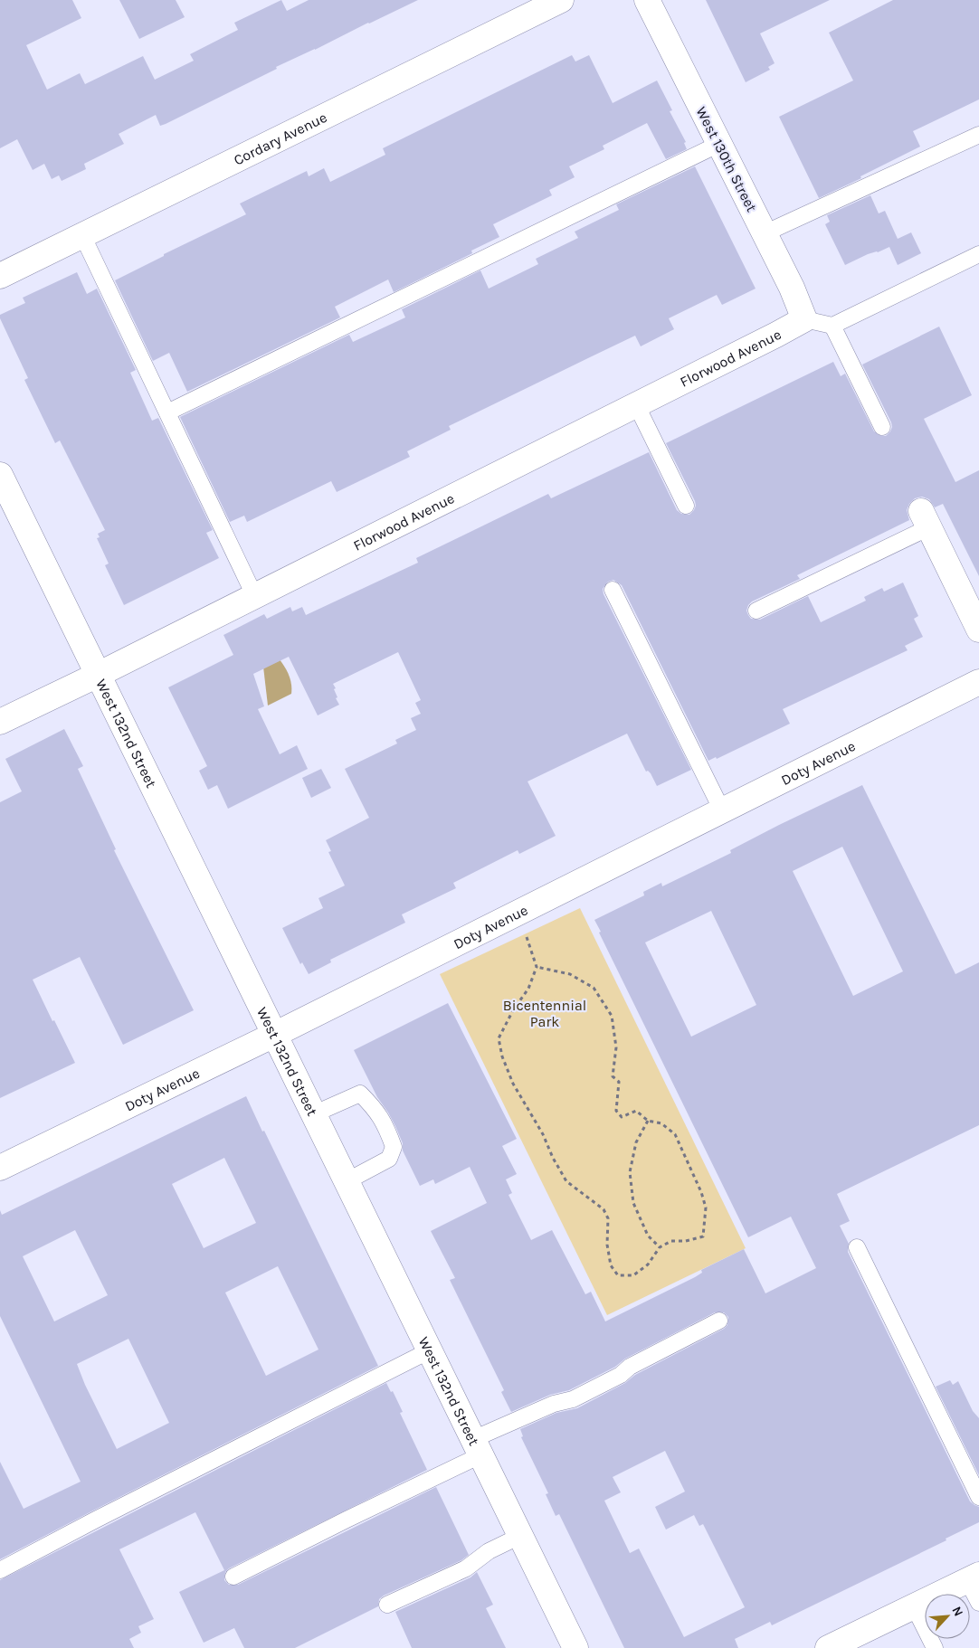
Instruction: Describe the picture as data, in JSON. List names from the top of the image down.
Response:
{
  "streets": {
    "street": [
      "Cordary Avenue",
      "West 130th Street",
      "Florwood Avenue",
      "West 132nd Street",
      "Doty Avenue"
    ]
  },
  "crossings": [
    ["West 130th Street", "Florwood Avenue"],
    ["Florwood Avenue", "West 132nd Street"],
    ["West 132nd Street", "Doty Avenue"]
  ],
  "parks": ["Bicentennial Park"],
  "north": "top right"
}
